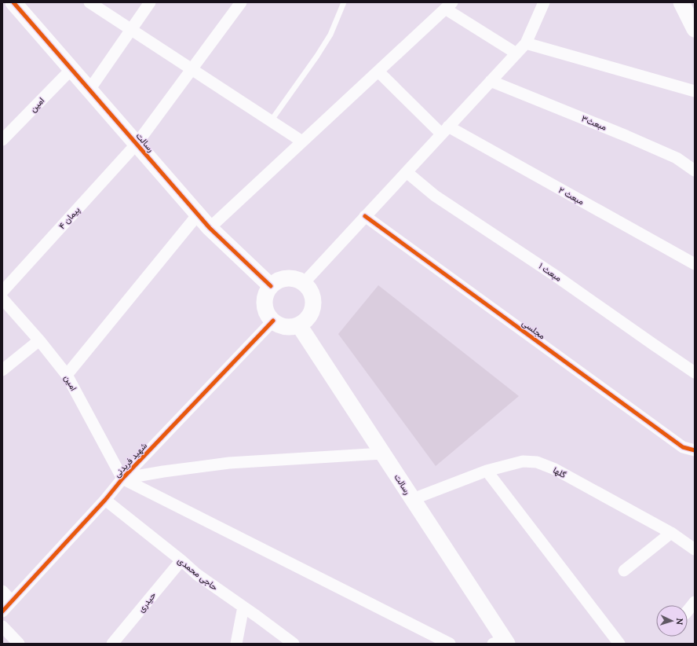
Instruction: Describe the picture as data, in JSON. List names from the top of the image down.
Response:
{
  "streets": {
    "street": [
      "امین",
      "مبعث۳",
      "رسالت",
      "مبعث ۲",
      "پیمان ۴",
      "مبعث ۱",
      "مجلسی",
      "شهید فریدنی",
      "گلها",
      "حاجی محمدی",
      "حیدری"
    ]
  },
  "crossings": [
    ["امین", "رسالت"],
    ["امین", "شهید فریدنی"],
    ["رسالت", "پیمان ۴"],
    ["رسالت", "شهید فریدنی"],
    ["رسالت", "گلها"],
    ["شهید فریدنی", "حاجی محمدی"],
    ["حاجی محمدی", "حیدری"]
  ],
  "north": "right"
}
